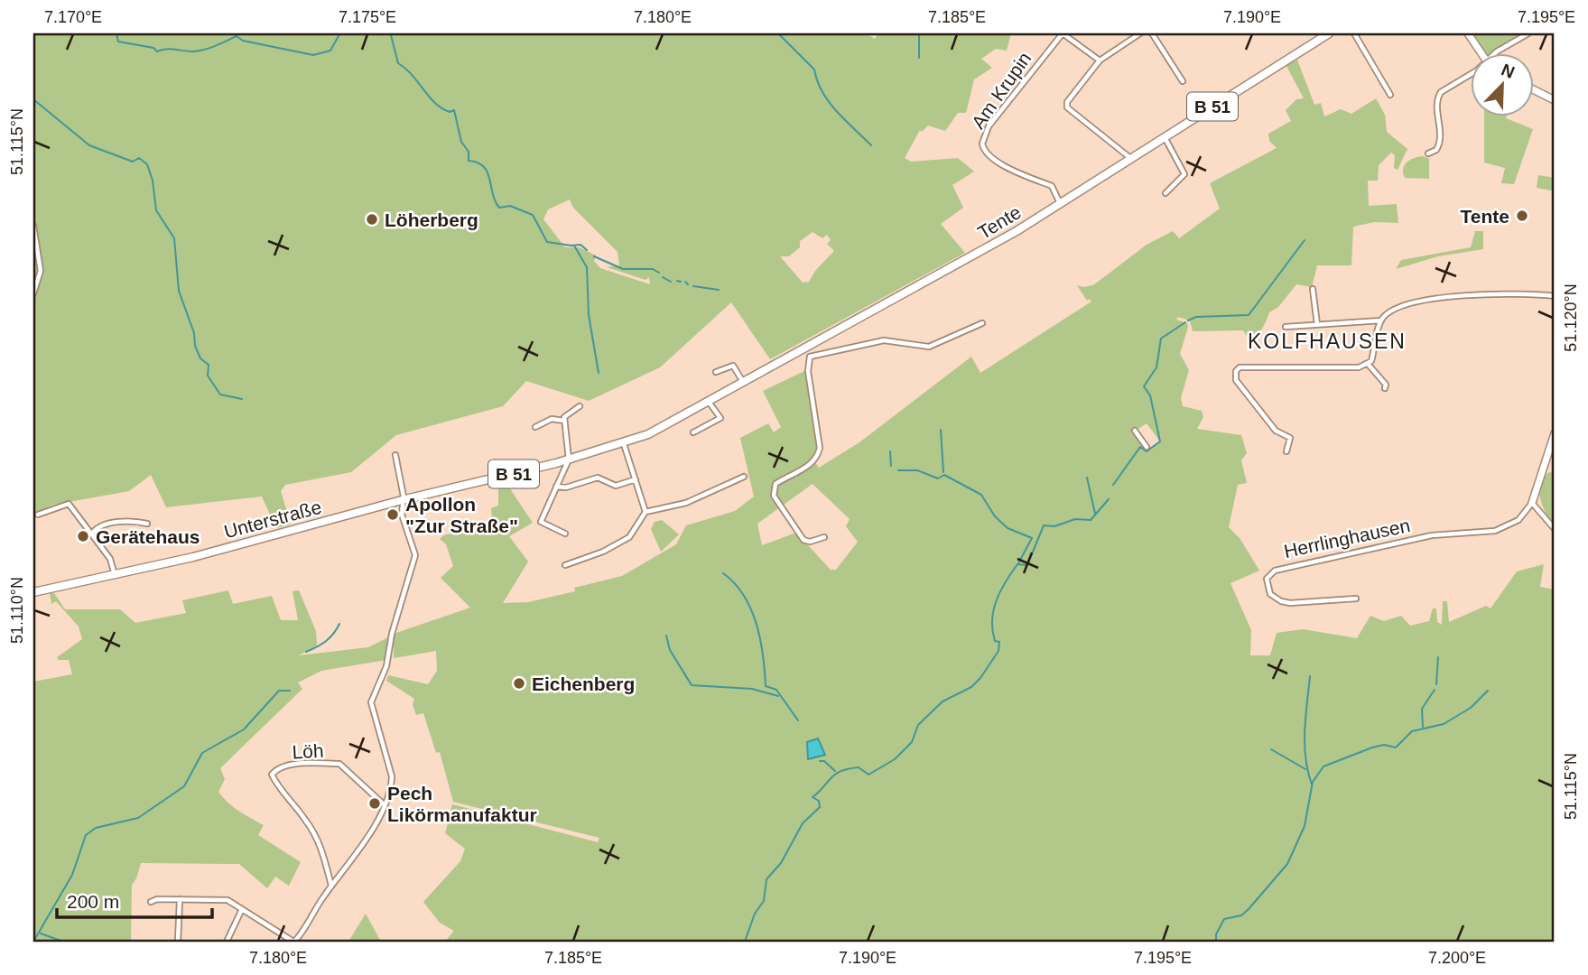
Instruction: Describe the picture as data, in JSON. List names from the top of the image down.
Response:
{
  "streets": {
    "main road": ["B 51", "Tente", "Unterstraße"],
    "street": ["Am Krupin", "Herrlinghausen", "Löh"]
  },
  "crossings": [
    ["Am Krupin", "Tente"],
    ["B 51", "Unterstraße"],
    ["Tente", "Unterstraße"]
  ],
  "districts": ["KOLFHAUSEN"],
  "places": [
    "Tente",
    "Löherberg",
    "Apollon \"Zur Straße\"",
    "Gerätehaus",
    "Eichenberg",
    "Pech Likörmanufaktur"
  ],
  "scale_bar": "200 m",
  "north": "top right",
  "coordinates": [
    "7.170°E",
    "7.175°E",
    "7.180°E",
    "7.185°E",
    "7.190°E",
    "7.195°E",
    "51.115°N",
    "51.120°N",
    "51.110°N",
    "7.200°E"
  ]
}
